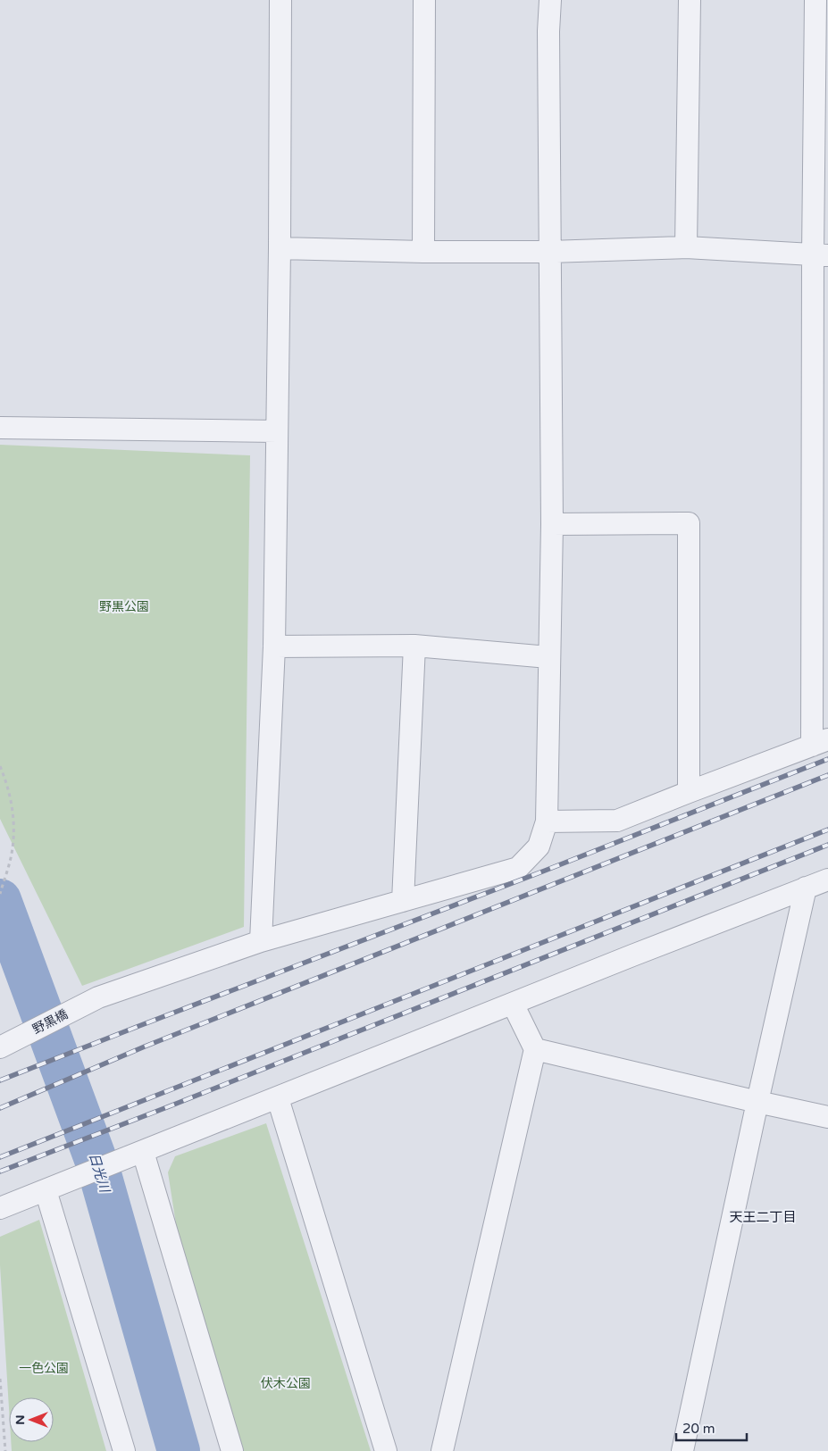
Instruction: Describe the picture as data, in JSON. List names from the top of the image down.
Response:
{
  "streets": {
    "street": ["野黒橋"]
  },
  "districts": ["天王二丁目"],
  "water": ["日光川"],
  "parks": ["野黒公園", "一色公園", "伏木公園"],
  "scale_bar": "20 m",
  "north": "left"
}
